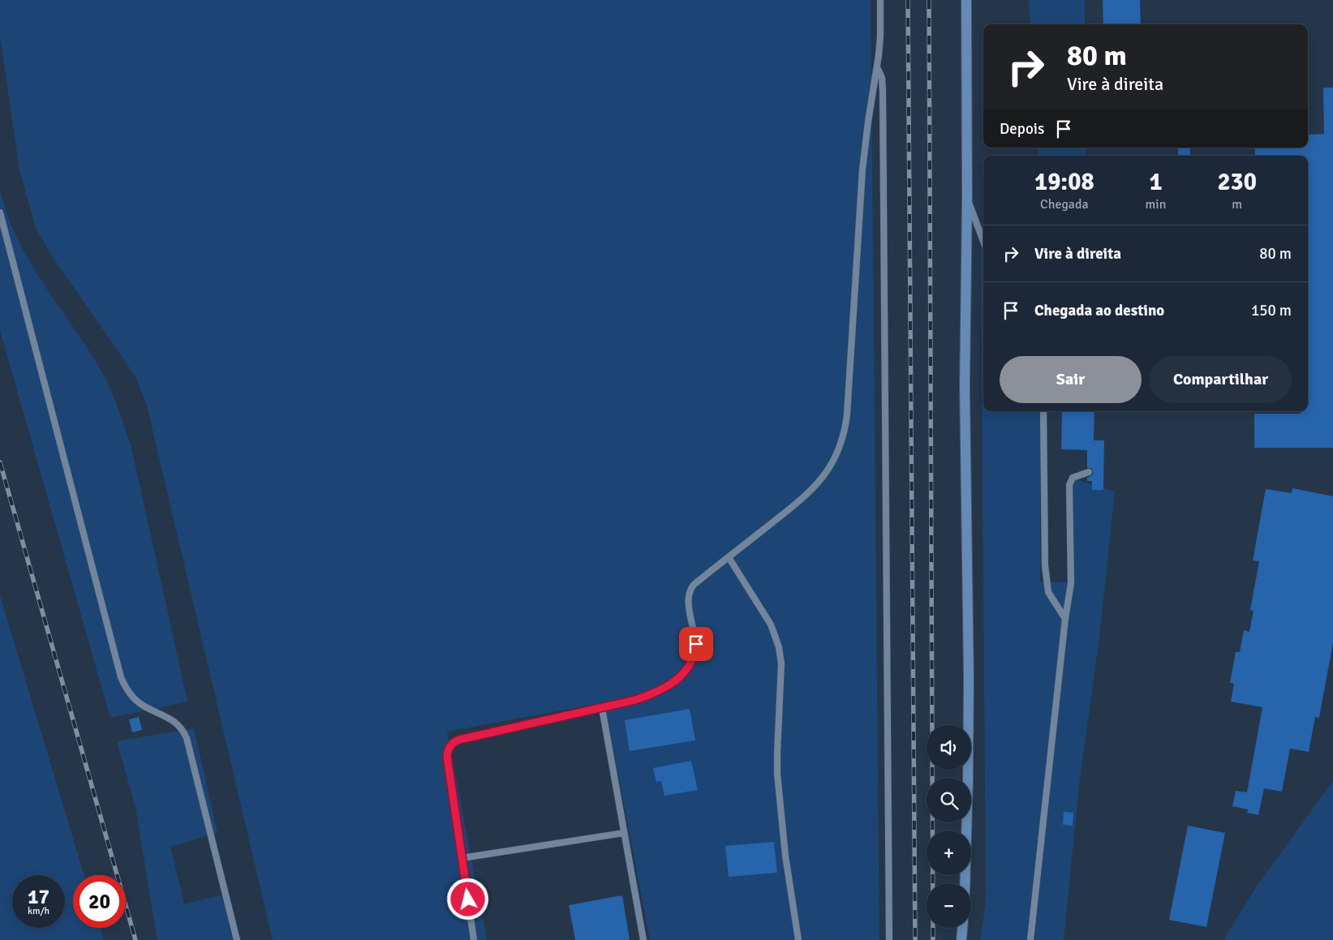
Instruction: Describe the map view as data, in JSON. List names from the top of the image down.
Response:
{
  "page": {
    "turn": ["80 m", "Vire à direita"],
    "then": "Depois",
    "eta": [
      "19:08",
      "Chegada",
      "1",
      "min",
      "230",
      "m"
    ],
    "list": [
      {
        "name": "Vire à direita",
        "value": "80 m"
      },
      {
        "name": "Chegada ao destino",
        "value": "150 m"
      }
    ],
    "buttons": ["Sair", "Compartilhar"],
    "map_buttons": ["+", "−"],
    "speed": "17 km/h",
    "limit": "20"
  }
}
